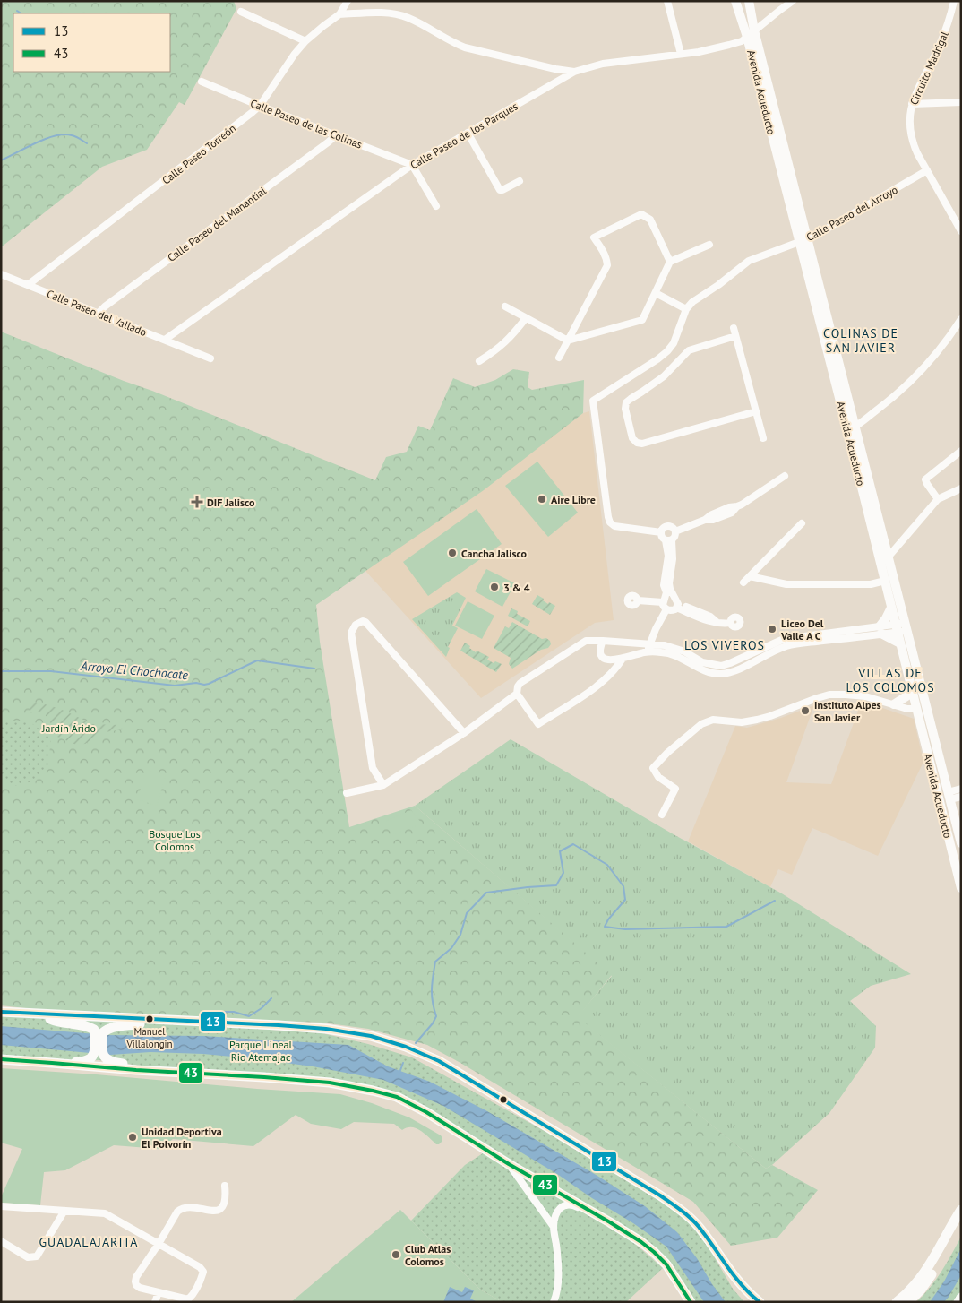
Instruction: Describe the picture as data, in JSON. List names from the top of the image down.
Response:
{
  "streets": {
    "main road": ["Avenida Acueducto"],
    "street": [
      "Circuito Madrigal",
      "Calle Paseo de las Colinas",
      "Calle Paseo de los Parques",
      "Calle Paseo Torreón",
      "Calle Paseo del Arroyo",
      "Calle Paseo del Manantial",
      "Calle Paseo del Vallado"
    ]
  },
  "crossings": [
    ["Circuito Madrigal", "Calle Paseo del Arroyo"],
    ["Avenida Acueducto", "Calle Paseo de los Parques"],
    ["Avenida Acueducto", "Calle Paseo del Arroyo"],
    ["Calle Paseo de las Colinas", "Calle Paseo de los Parques"],
    ["Calle Paseo de las Colinas", "Calle Paseo Torreón"],
    ["Calle Paseo de las Colinas", "Calle Paseo del Manantial"],
    ["Calle Paseo de los Parques", "Calle Paseo del Vallado"],
    ["Calle Paseo Torreón", "Calle Paseo del Vallado"],
    ["Calle Paseo del Manantial", "Calle Paseo del Vallado"]
  ],
  "districts": [
    "COLINAS DE SAN JAVIER",
    "LOS VIVEROS",
    "VILLAS DE LOS COLOMOS",
    "GUADALAJARITA"
  ],
  "water": ["Arroyo El Chochocate"],
  "parks": ["Jardín Árido", "Bosque Los Colomos", "Parque Lineal Rio Atemajac"],
  "places": {
    "other": [
      "Aire Libre",
      "Cancha Jalisco",
      "3 & 4",
      "Liceo Del Valle A C",
      "Instituto Alpes San Javier",
      "Manuel Villalongin",
      "Unidad Deportiva El Polvorín",
      "Club Atlas Colomos"
    ],
    "health": ["DIF Jalisco"]
  },
  "lines": ["transit line 13", "transit line 43"],
  "legend": ["13", "43"]
}
